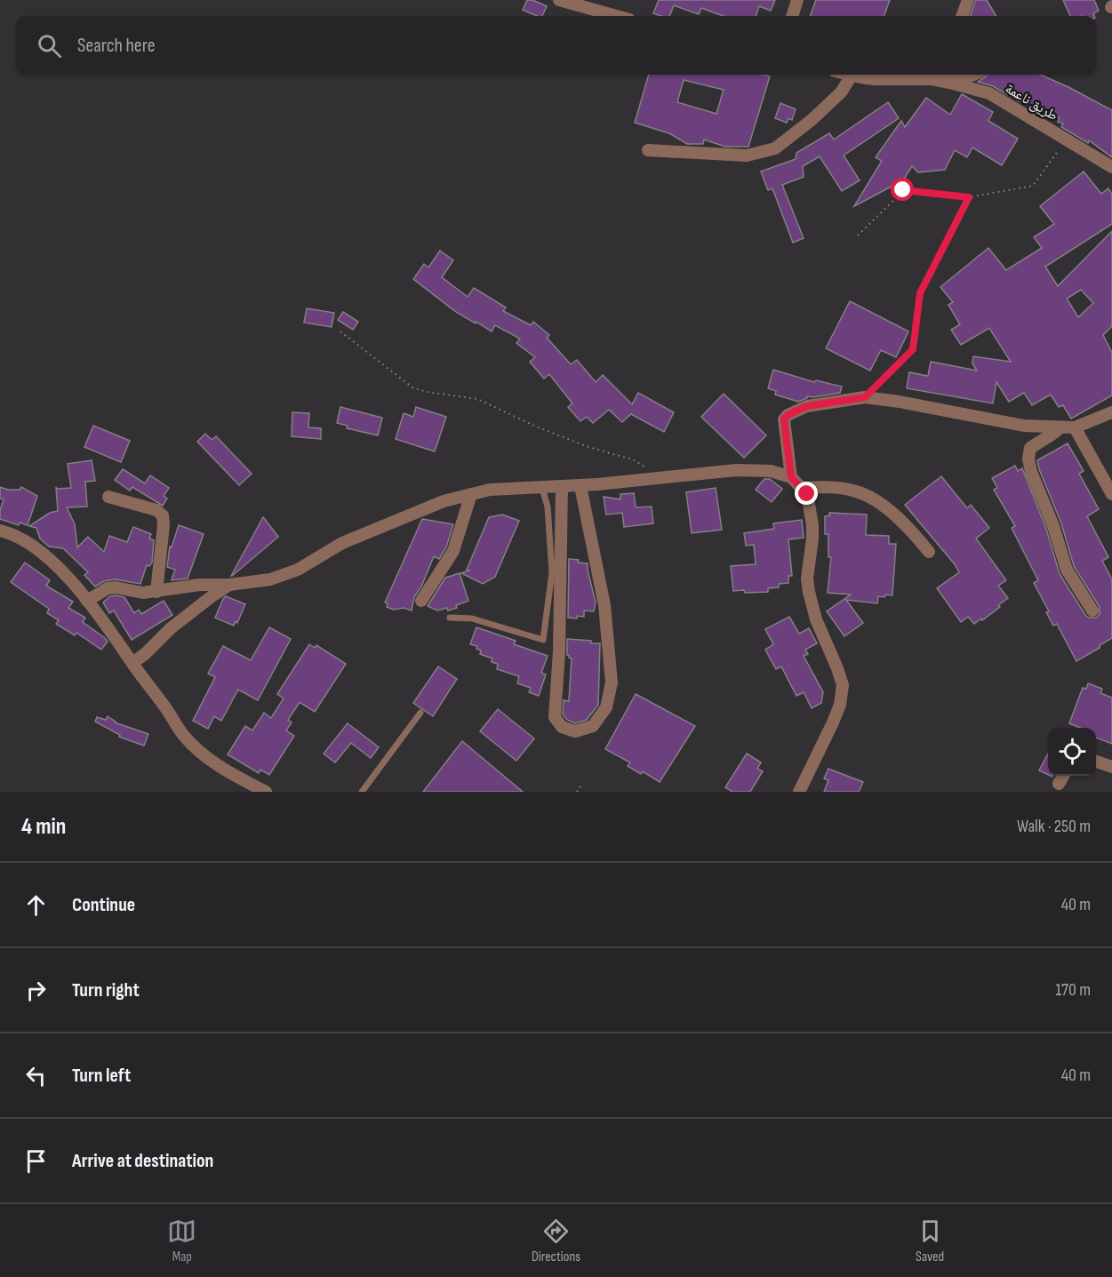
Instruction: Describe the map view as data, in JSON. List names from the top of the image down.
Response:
{
  "streets": {
    "street": ["طريق ناعمة"]
  },
  "page": {
    "search": "Search here",
    "heading": ["4 min", "Walk · 250 m"],
    "list": [
      ["Continue", "40 m"],
      ["Turn right", "170 m"],
      ["Turn left", "40 m"],
      "Arrive at destination"
    ],
    "nav": ["Map", "Directions", "Saved"]
  }
}
